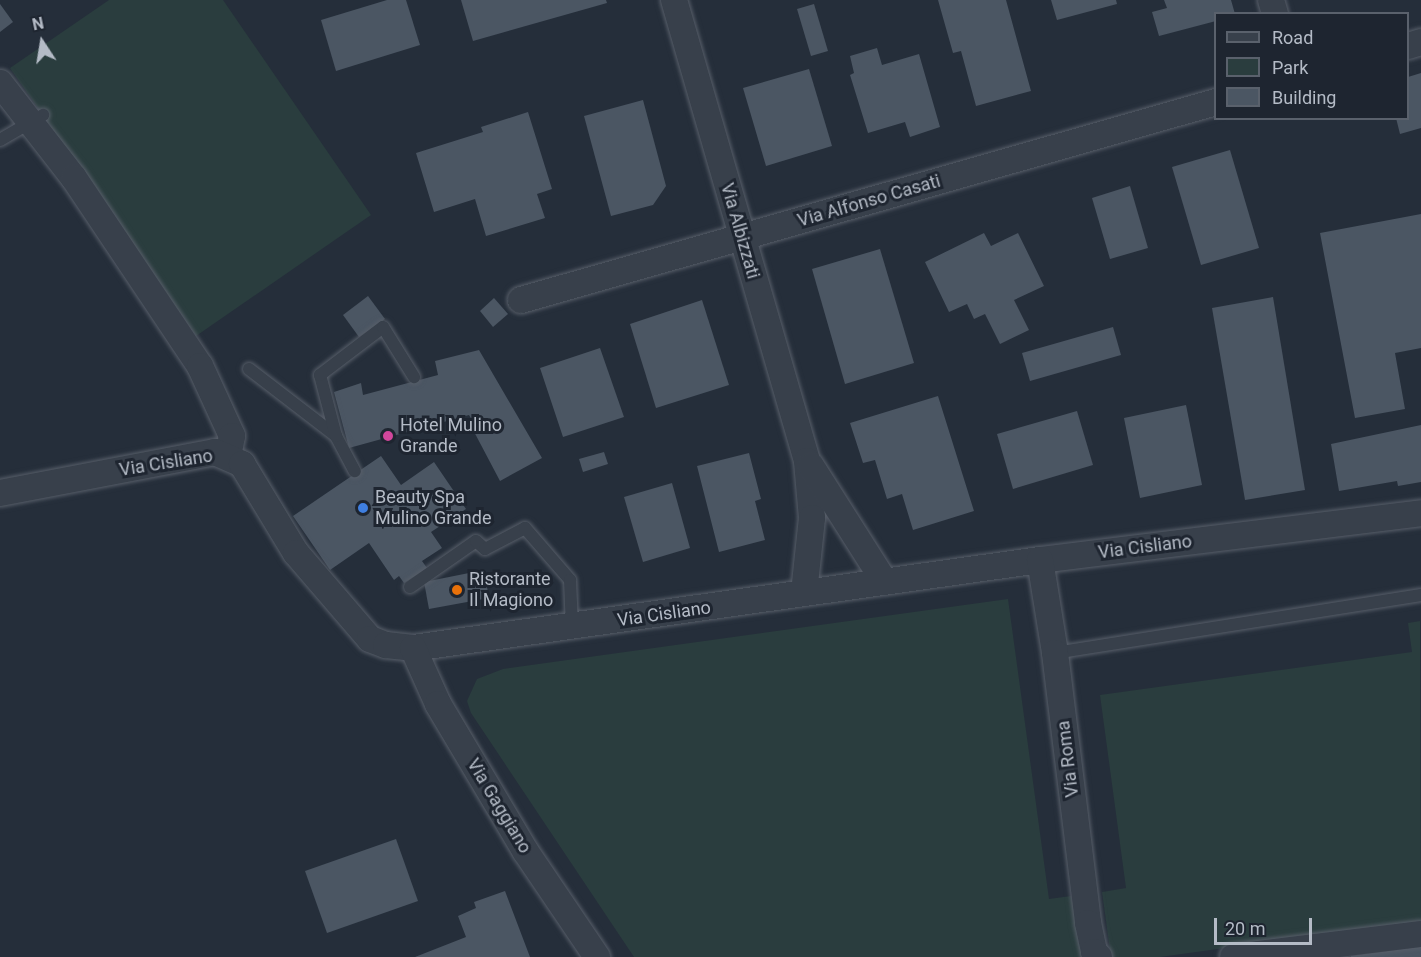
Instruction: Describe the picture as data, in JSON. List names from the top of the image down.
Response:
{
  "streets": {
    "street": [
      "Via Alfonso Casati",
      "Via Albizzati",
      "Via Cisliano",
      "Via Roma",
      "Via Gaggiano"
    ]
  },
  "crossings": [
    ["Via Alfonso Casati", "Via Albizzati"],
    ["Via Albizzati", "Via Cisliano"],
    ["Via Cisliano", "Via Roma"],
    ["Via Cisliano", "Via Gaggiano"]
  ],
  "places": ["Hotel Mulino Grande", "Beauty Spa Mulino Grande", "Ristorante Il Magiono"],
  "legend": ["Road", "Park", "Building"],
  "scale_bar": "20 m",
  "north": "top"
}
